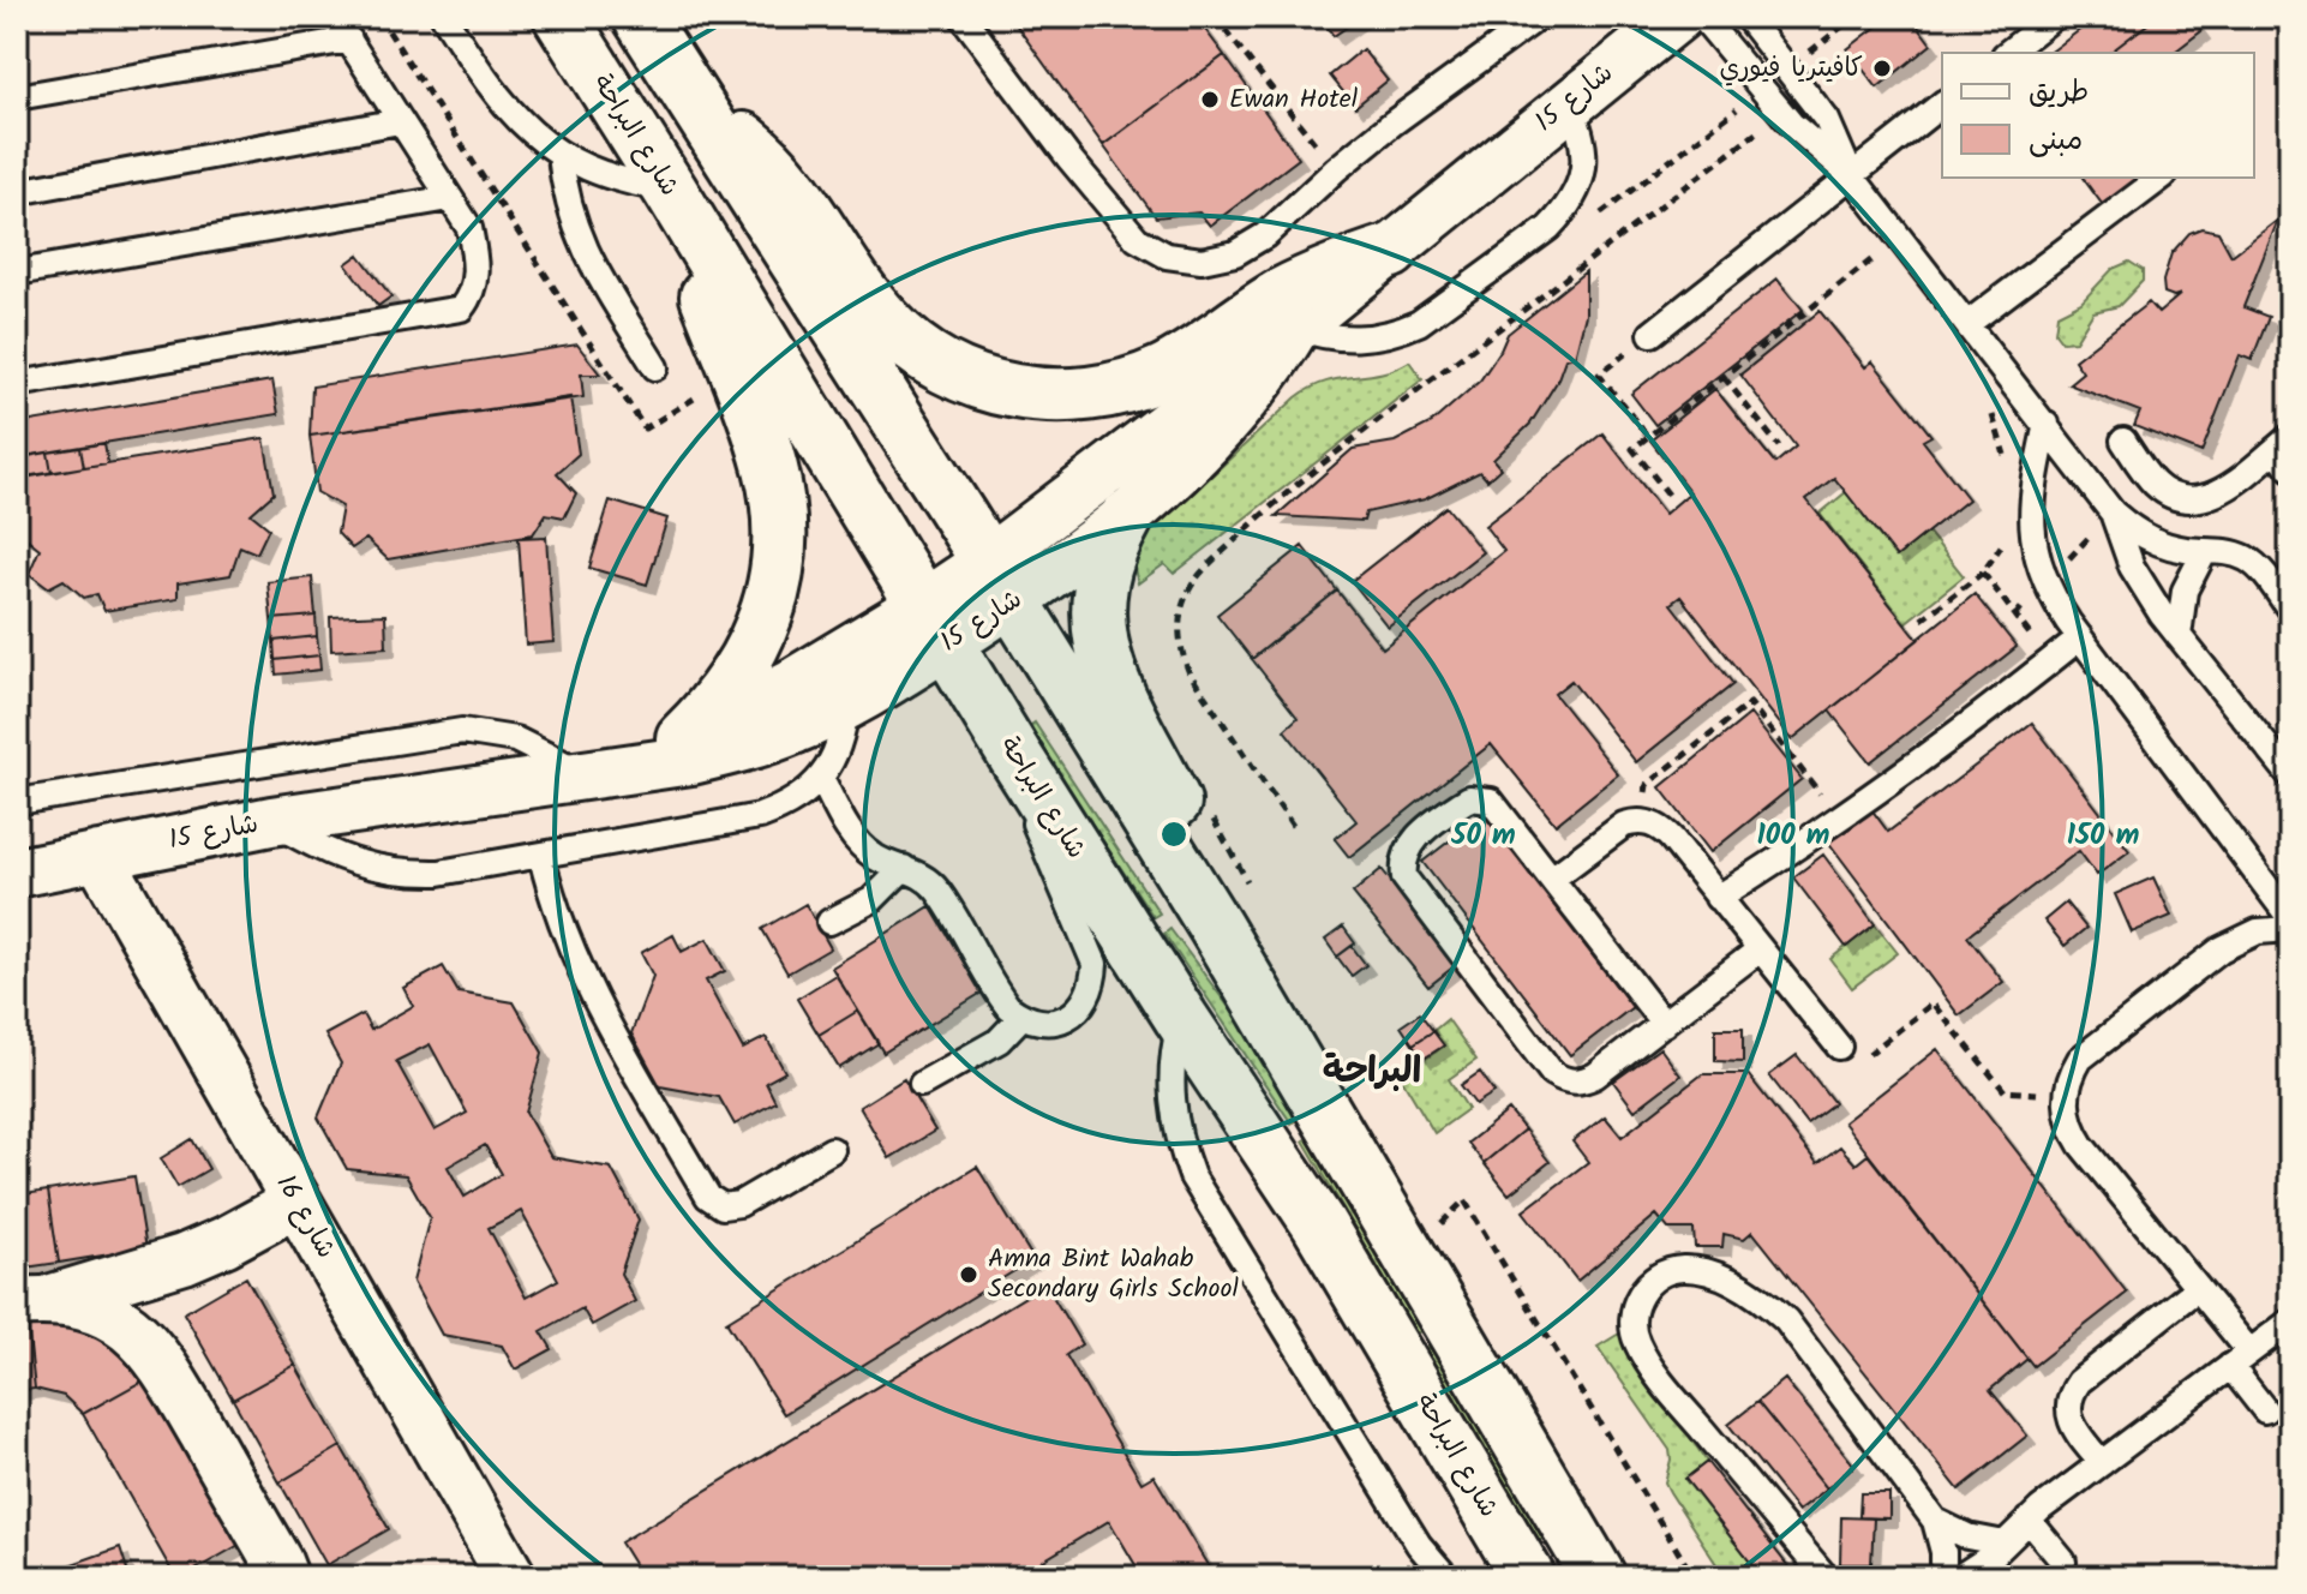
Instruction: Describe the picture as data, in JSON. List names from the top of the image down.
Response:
{
  "streets": {
    "street": ["شارع 15", "شارع البراحة", "شارع 16"]
  },
  "crossings": [
    ["شارع 15", "شارع البراحة"],
    ["شارع 15", "شارع 16"]
  ],
  "districts": ["البراحة"],
  "places": ["كافيتريا فيوري", "Ewan Hotel", "Amna Bint Wahab Secondary Girls School"],
  "legend": ["طريق", "مبنى"],
  "rings": ["50 m", "100 m", "150 m"]
}
